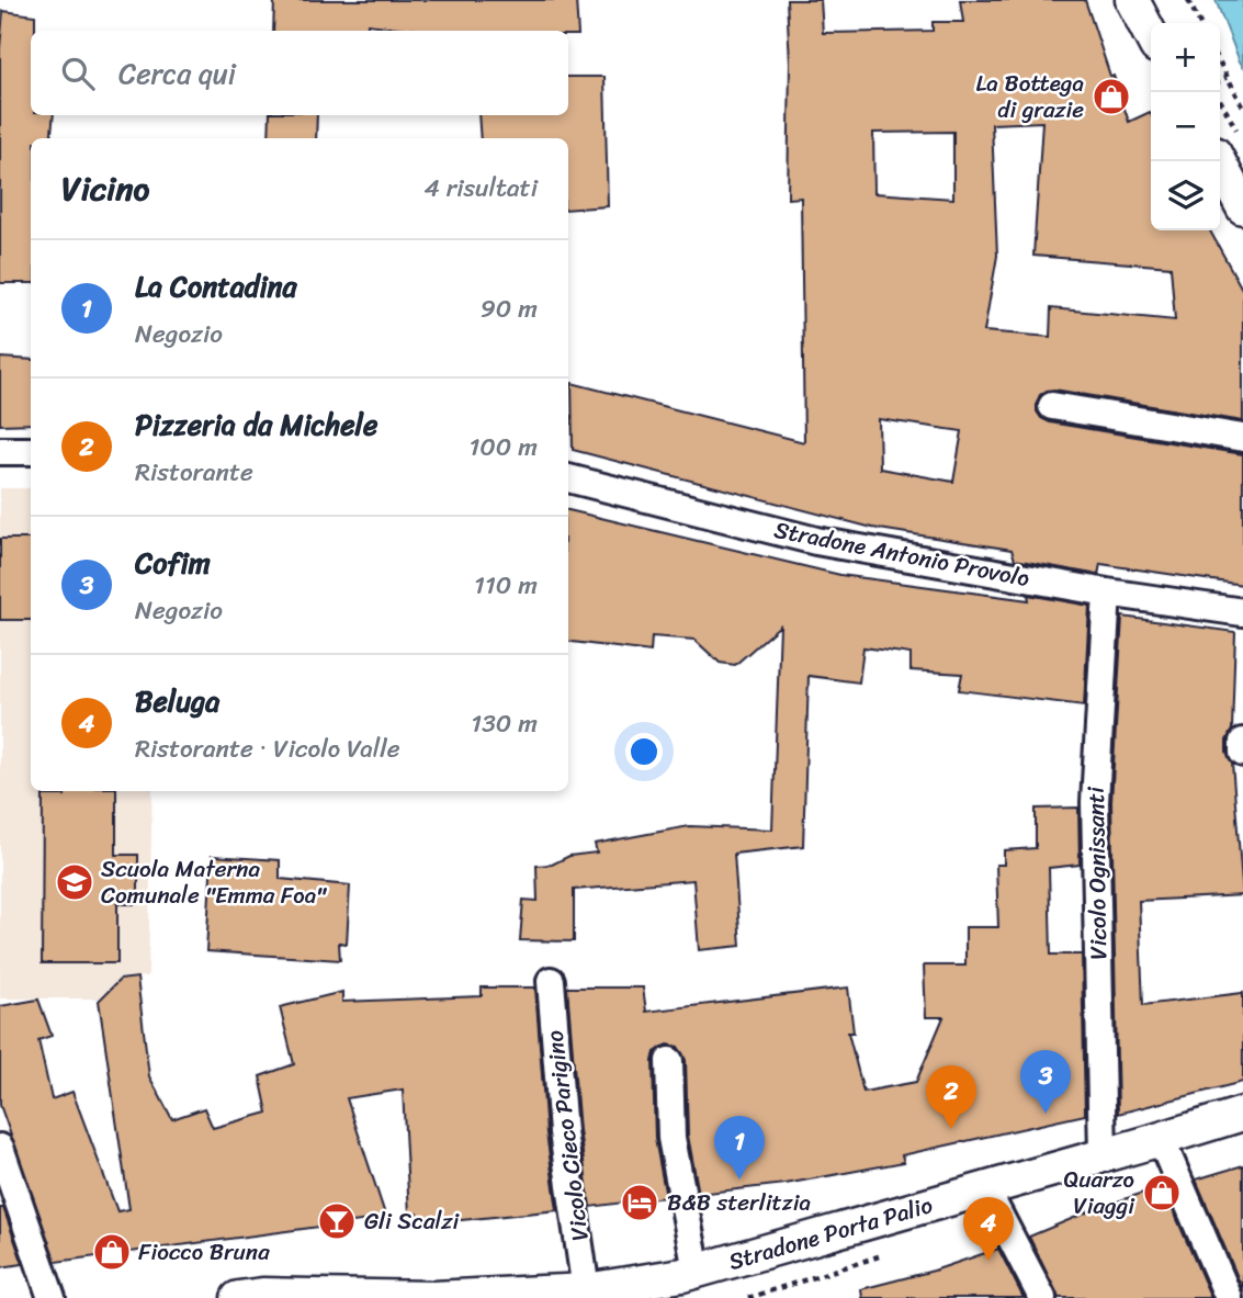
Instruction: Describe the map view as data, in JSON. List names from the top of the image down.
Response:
{
  "streets": {
    "street": [
      "Stradone Antonio Provolo",
      "Vicolo Ognissanti",
      "Vicolo Cieco Parigino",
      "Stradone Porta Palio"
    ]
  },
  "crossings": [
    ["Stradone Antonio Provolo", "Vicolo Ognissanti"],
    ["Vicolo Ognissanti", "Stradone Porta Palio"],
    ["Vicolo Cieco Parigino", "Stradone Porta Palio"]
  ],
  "places": {
    "shop": ["La Bottega di grazie", "Quarzo Viaggi", "Fiocco Bruna"],
    "school or university": ["Scuola Materna Comunale \"Emma Foa\""],
    "hotel": ["B&B sterlitzia"],
    "bar": ["Gli Scalzi"]
  },
  "page": {
    "map_buttons": ["+", "−"],
    "search": "Cerca qui",
    "heading": ["Vicino", "4 risultati"],
    "list": [
      {
        "mark": "1",
        "name": "La Contadina",
        "note": "Negozio",
        "value": "90 m"
      },
      {
        "mark": "2",
        "name": "Pizzeria da Michele",
        "note": "Ristorante",
        "value": "100 m"
      },
      {
        "mark": "3",
        "name": "Cofim",
        "note": "Negozio",
        "value": "110 m"
      },
      {
        "mark": "4",
        "name": "Beluga",
        "note": "Ristorante · Vicolo Valle",
        "value": "130 m"
      }
    ],
    "pins": [
      "3",
      "2",
      "1",
      "4"
    ]
  }
}
